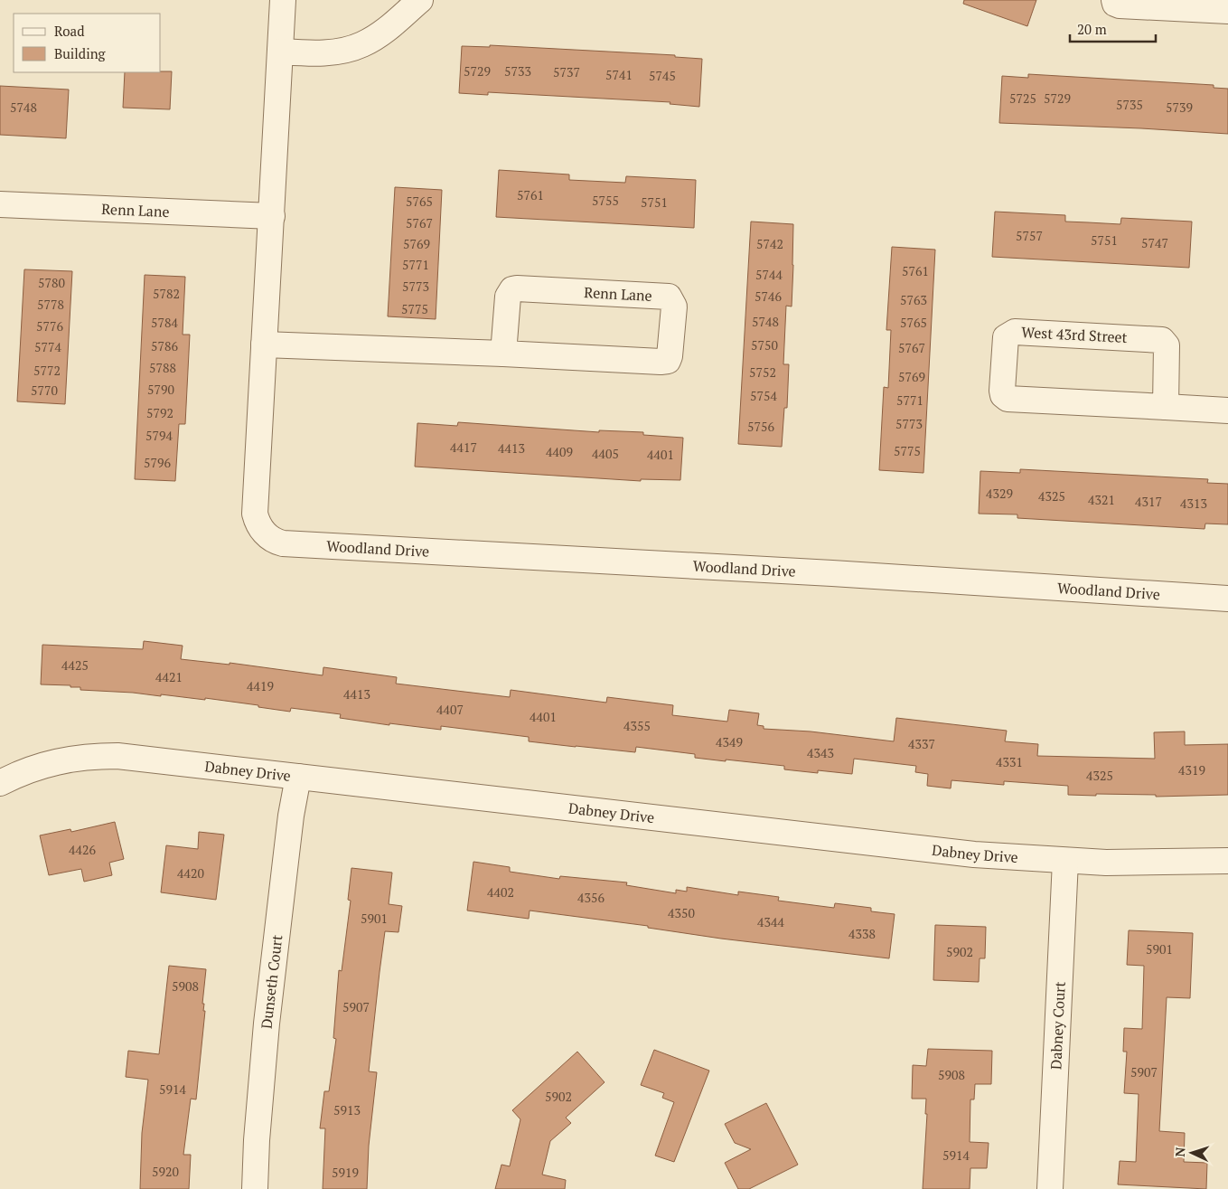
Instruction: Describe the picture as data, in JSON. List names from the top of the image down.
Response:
{
  "streets": {
    "street": [
      "Renn Lane",
      "West 43rd Street",
      "Woodland Drive",
      "Dabney Drive",
      "Dunseth Court",
      "Dabney Court"
    ]
  },
  "crossings": [
    ["Renn Lane", "Woodland Drive"],
    ["Dabney Drive", "Dunseth Court"],
    ["Dabney Drive", "Dabney Court"]
  ],
  "house_numbers": [
    "5729",
    "5733",
    "5737",
    "5741",
    "5745",
    "5725",
    "5729",
    "5735",
    "5748",
    "5739",
    "5761",
    "5755",
    "5765",
    "5751",
    "5767",
    "5757",
    "5751",
    "5747",
    "5769",
    "5742",
    "5771",
    "5761",
    "5744",
    "5780",
    "5773",
    "5782",
    "5746",
    "5763",
    "5778",
    "5775",
    "5748",
    "5784",
    "5765",
    "5776",
    "5750",
    "5786",
    "5774",
    "5767",
    "5788",
    "5772",
    "5752",
    "5769",
    "5790",
    "5770",
    "5754",
    "5771",
    "5792",
    "5773",
    "5756",
    "5794",
    "4417",
    "4413",
    "5775",
    "4409",
    "4405",
    "4401",
    "5796",
    "4329",
    "4325",
    "4321",
    "4317",
    "4313",
    "4425",
    "4421",
    "4419",
    "4413",
    "4407",
    "4401",
    "4355",
    "4349",
    "4337",
    "4343",
    "4331",
    "4319",
    "4325",
    "4426",
    "4420",
    "4402",
    "4356",
    "4350",
    "5901",
    "4344",
    "4338",
    "5901",
    "5902",
    "5908",
    "5907",
    "5907",
    "5908",
    "5914",
    "5902",
    "5913",
    "5914",
    "5920",
    "5919"
  ],
  "legend": ["Road", "Building"],
  "scale_bar": "20 m",
  "north": "left"
}
